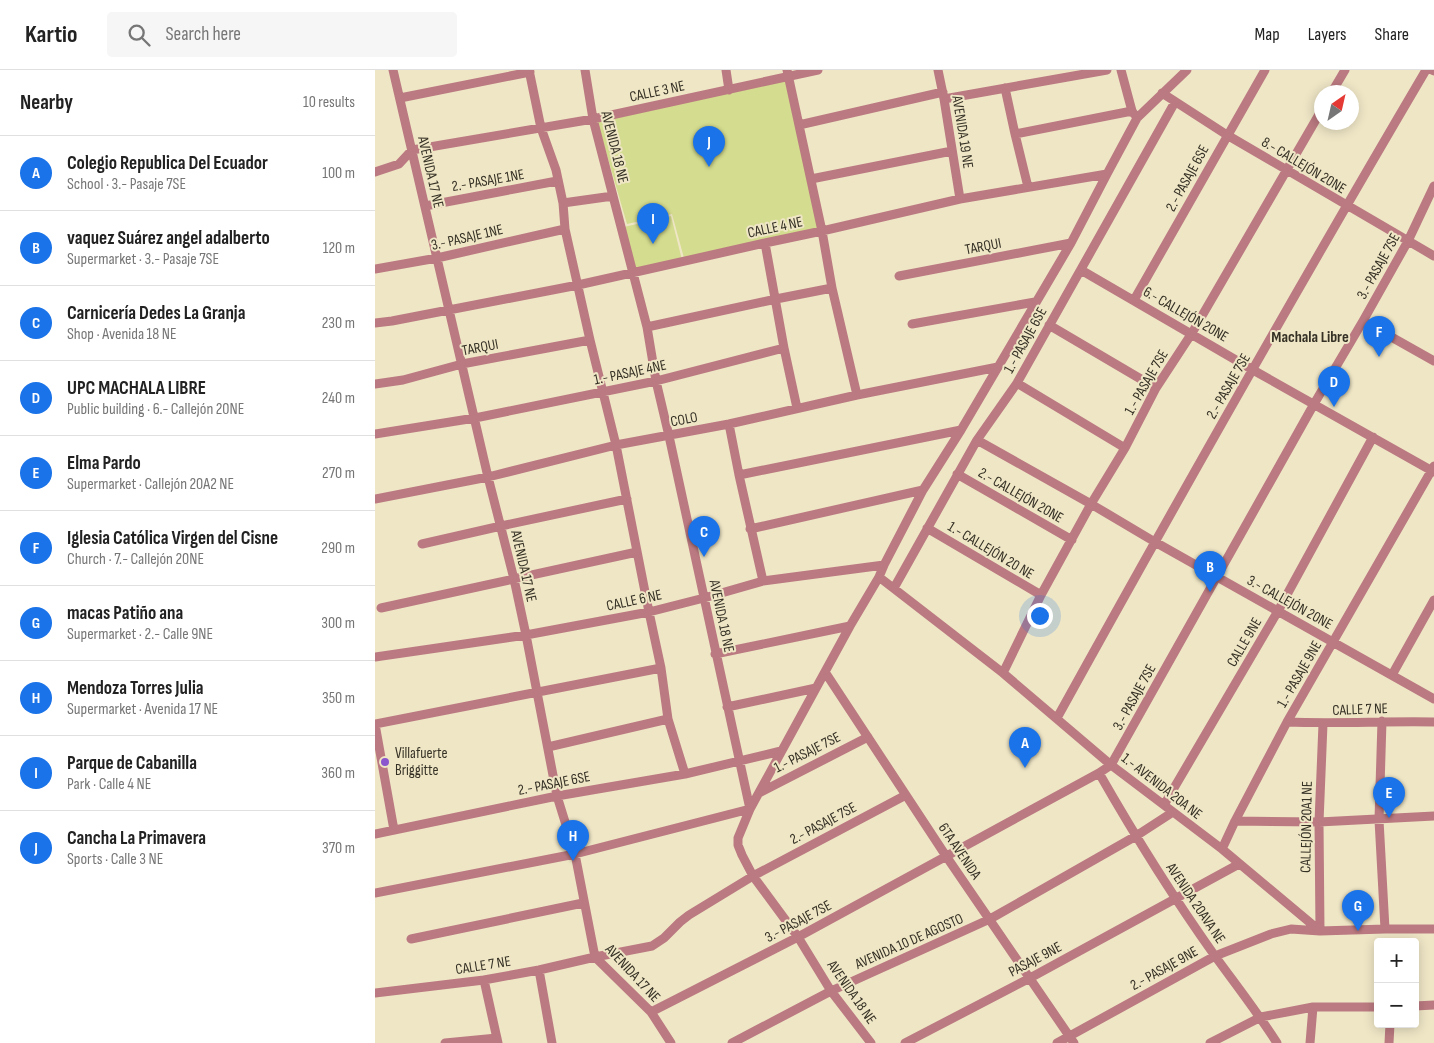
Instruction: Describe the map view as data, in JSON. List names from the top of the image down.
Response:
{
  "streets": {
    "street": [
      "CALLE 3 NE",
      "AVENIDA 19 NE",
      "AVENIDA 18 NE",
      "8.- CALLEJÓN 20NE",
      "AVENIDA 17 NE",
      "2.- PASAJE 6SE",
      "2.- PASAJE 1NE",
      "CALLE 4 NE",
      "3.- PASAJE 1NE",
      "TARQUI",
      "3.- PASAJE 7SE",
      "6.- CALLEJÓN 20NE",
      "1.- PASAJE 6SE",
      "1.- PASAJE 4NE",
      "1.- PASAJE 7SE",
      "2.- PASAJE 7SE",
      "COLO",
      "2.- CALLEJÓN 20NE",
      "1.- CALLEJÓN 20 NE",
      "CALLE 6 NE",
      "3.- CALLEJÓN 20NE",
      "CALLE 9NE",
      "1.- PASAJE 9NE",
      "CALLE 7 NE",
      "1.- AVENIDA 20A NE",
      "CALLEJÓN 20A1 NE",
      "6TA AVENIDA",
      "AVENIDA 20AVA NE",
      "AVENIDA 10 DE AGOSTO",
      "PASAJE 9NE",
      "2.- PASAJE 9NE"
    ]
  },
  "crossings": [
    ["CALLE 3 NE", "AVENIDA 18 NE"],
    ["CALLE 3 NE", "AVENIDA 17 NE"],
    ["AVENIDA 19 NE", "CALLE 4 NE"],
    ["AVENIDA 18 NE", "2.- PASAJE 6SE"],
    ["AVENIDA 18 NE", "CALLE 4 NE"],
    ["AVENIDA 18 NE", "3.- PASAJE 7SE"],
    ["AVENIDA 18 NE", "1.- PASAJE 4NE"],
    ["AVENIDA 18 NE", "2.- PASAJE 7SE"],
    ["AVENIDA 18 NE", "COLO"],
    ["AVENIDA 18 NE", "CALLE 6 NE"],
    ["AVENIDA 18 NE", "AVENIDA 10 DE AGOSTO"],
    ["8.- CALLEJÓN 20NE", "2.- PASAJE 6SE"],
    ["8.- CALLEJÓN 20NE", "3.- PASAJE 7SE"],
    ["8.- CALLEJÓN 20NE", "1.- PASAJE 6SE"],
    ["8.- CALLEJÓN 20NE", "1.- PASAJE 7SE"],
    ["8.- CALLEJÓN 20NE", "2.- PASAJE 7SE"],
    ["AVENIDA 17 NE", "2.- PASAJE 6SE"],
    ["AVENIDA 17 NE", "2.- PASAJE 1NE"],
    ["AVENIDA 17 NE", "CALLE 4 NE"],
    ["AVENIDA 17 NE", "3.- PASAJE 1NE"],
    ["AVENIDA 17 NE", "TARQUI"],
    ["AVENIDA 17 NE", "3.- PASAJE 7SE"],
    ["AVENIDA 17 NE", "1.- PASAJE 4NE"],
    ["AVENIDA 17 NE", "2.- PASAJE 7SE"],
    ["AVENIDA 17 NE", "COLO"],
    ["AVENIDA 17 NE", "CALLE 6 NE"],
    ["AVENIDA 17 NE", "CALLE 7 NE"],
    ["2.- PASAJE 6SE", "6.- CALLEJÓN 20NE"],
    ["3.- PASAJE 7SE", "6.- CALLEJÓN 20NE"],
    ["3.- PASAJE 7SE", "3.- CALLEJÓN 20NE"],
    ["3.- PASAJE 7SE", "1.- AVENIDA 20A NE"],
    ["3.- PASAJE 7SE", "6TA AVENIDA"],
    ["3.- PASAJE 7SE", "AVENIDA 20AVA NE"],
    ["6.- CALLEJÓN 20NE", "1.- PASAJE 6SE"],
    ["6.- CALLEJÓN 20NE", "1.- PASAJE 7SE"],
    ["6.- CALLEJÓN 20NE", "2.- PASAJE 7SE"],
    ["6.- CALLEJÓN 20NE", "CALLE 9NE"],
    ["6.- CALLEJÓN 20NE", "1.- PASAJE 9NE"],
    ["1.- PASAJE 6SE", "2.- CALLEJÓN 20NE"],
    ["1.- PASAJE 6SE", "1.- CALLEJÓN 20 NE"],
    ["1.- PASAJE 6SE", "3.- CALLEJÓN 20NE"],
    ["1.- PASAJE 6SE", "1.- AVENIDA 20A NE"],
    ["1.- PASAJE 7SE", "2.- CALLEJÓN 20NE"],
    ["1.- PASAJE 7SE", "1.- CALLEJÓN 20 NE"],
    ["1.- PASAJE 7SE", "3.- CALLEJÓN 20NE"],
    ["1.- PASAJE 7SE", "1.- AVENIDA 20A NE"],
    ["1.- PASAJE 7SE", "6TA AVENIDA"],
    ["2.- PASAJE 7SE", "3.- CALLEJÓN 20NE"],
    ["2.- PASAJE 7SE", "CALLE 7 NE"],
    ["2.- PASAJE 7SE", "1.- AVENIDA 20A NE"],
    ["2.- PASAJE 7SE", "6TA AVENIDA"],
    ["3.- CALLEJÓN 20NE", "CALLE 9NE"],
    ["3.- CALLEJÓN 20NE", "1.- PASAJE 9NE"],
    ["CALLE 9NE", "1.- AVENIDA 20A NE"],
    ["1.- PASAJE 9NE", "CALLE 7 NE"],
    ["1.- PASAJE 9NE", "1.- AVENIDA 20A NE"],
    ["CALLE 7 NE", "CALLEJÓN 20A1 NE"],
    ["1.- AVENIDA 20A NE", "CALLEJÓN 20A1 NE"],
    ["1.- AVENIDA 20A NE", "PASAJE 9NE"],
    ["1.- AVENIDA 20A NE", "2.- PASAJE 9NE"],
    ["CALLEJÓN 20A1 NE", "2.- PASAJE 9NE"],
    ["6TA AVENIDA", "AVENIDA 10 DE AGOSTO"],
    ["6TA AVENIDA", "PASAJE 9NE"],
    ["6TA AVENIDA", "2.- PASAJE 9NE"],
    ["AVENIDA 20AVA NE", "PASAJE 9NE"],
    ["AVENIDA 20AVA NE", "2.- PASAJE 9NE"]
  ],
  "districts": ["Machala Libre"],
  "places": ["Villafuerte Briggitte"],
  "north": "top right",
  "page": {
    "header": "Kartio",
    "search": "Search here",
    "nav": ["Map", "Layers", "Share"],
    "heading": ["Nearby", "10 results"],
    "pins": [
      "J",
      "I",
      "F",
      "D",
      "C",
      "B",
      "A",
      "E",
      "H",
      "G"
    ],
    "list": [
      {
        "mark": "A",
        "name": "Colegio Republica Del Ecuador",
        "note": "School · 3.- Pasaje 7SE",
        "value": "100 m"
      },
      {
        "mark": "B",
        "name": "vaquez Suárez angel adalberto",
        "note": "Supermarket · 3.- Pasaje 7SE",
        "value": "120 m"
      },
      {
        "mark": "C",
        "name": "Carnicería Dedes La Granja",
        "note": "Shop · Avenida 18 NE",
        "value": "230 m"
      },
      {
        "mark": "D",
        "name": "UPC MACHALA LIBRE",
        "note": "Public building · 6.- Callejón 20NE",
        "value": "240 m"
      },
      {
        "mark": "E",
        "name": "Elma Pardo",
        "note": "Supermarket · Callejón 20A2 NE",
        "value": "270 m"
      },
      {
        "mark": "F",
        "name": "Iglesia Católica Virgen del Cisne",
        "note": "Church · 7.- Callejón 20NE",
        "value": "290 m"
      },
      {
        "mark": "G",
        "name": "macas Patiño ana",
        "note": "Supermarket · 2.- Calle 9NE",
        "value": "300 m"
      },
      {
        "mark": "H",
        "name": "Mendoza Torres Julia",
        "note": "Supermarket · Avenida 17 NE",
        "value": "350 m"
      },
      {
        "mark": "I",
        "name": "Parque de Cabanilla",
        "note": "Park · Calle 4 NE",
        "value": "360 m"
      },
      {
        "mark": "J",
        "name": "Cancha La Primavera",
        "note": "Sports · Calle 3 NE",
        "value": "370 m"
      }
    ],
    "map_buttons": ["+", "−"]
  }
}
